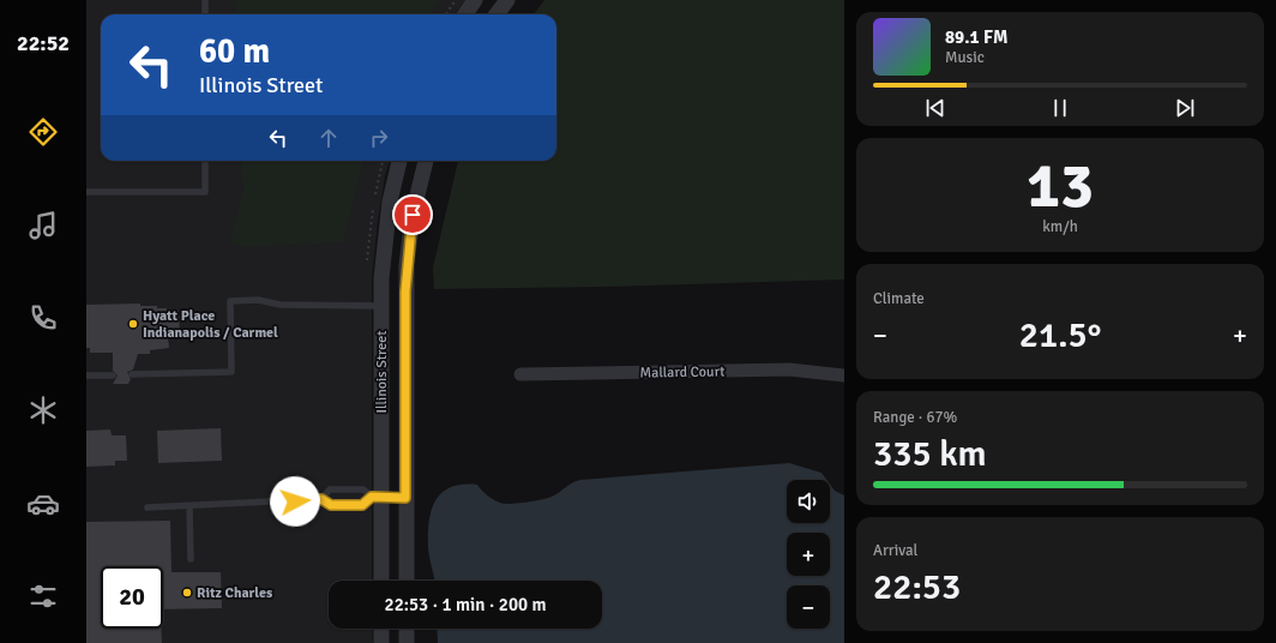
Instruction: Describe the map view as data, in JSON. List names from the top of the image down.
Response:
{
  "streets": {
    "street": ["Illinois Street", "Mallard Court"]
  },
  "places": ["Hyatt Place Indianapolis / Carmel", "Ritz Charles"],
  "page": {
    "tabs": "22:52",
    "turn": ["60 m", "Illinois Street"],
    "song": ["89.1 FM", "Music"],
    "tile": [
      ["13", "km/h"],
      "Climate",
      ["Range · 67%", "335 km"],
      ["Arrival", "22:53"]
    ],
    "heat": ["−", "21.5°", "+"],
    "map_buttons": ["+", "−"],
    "limit": "20",
    "trip": "22:53 · 1 min · 200 m"
  }
}
